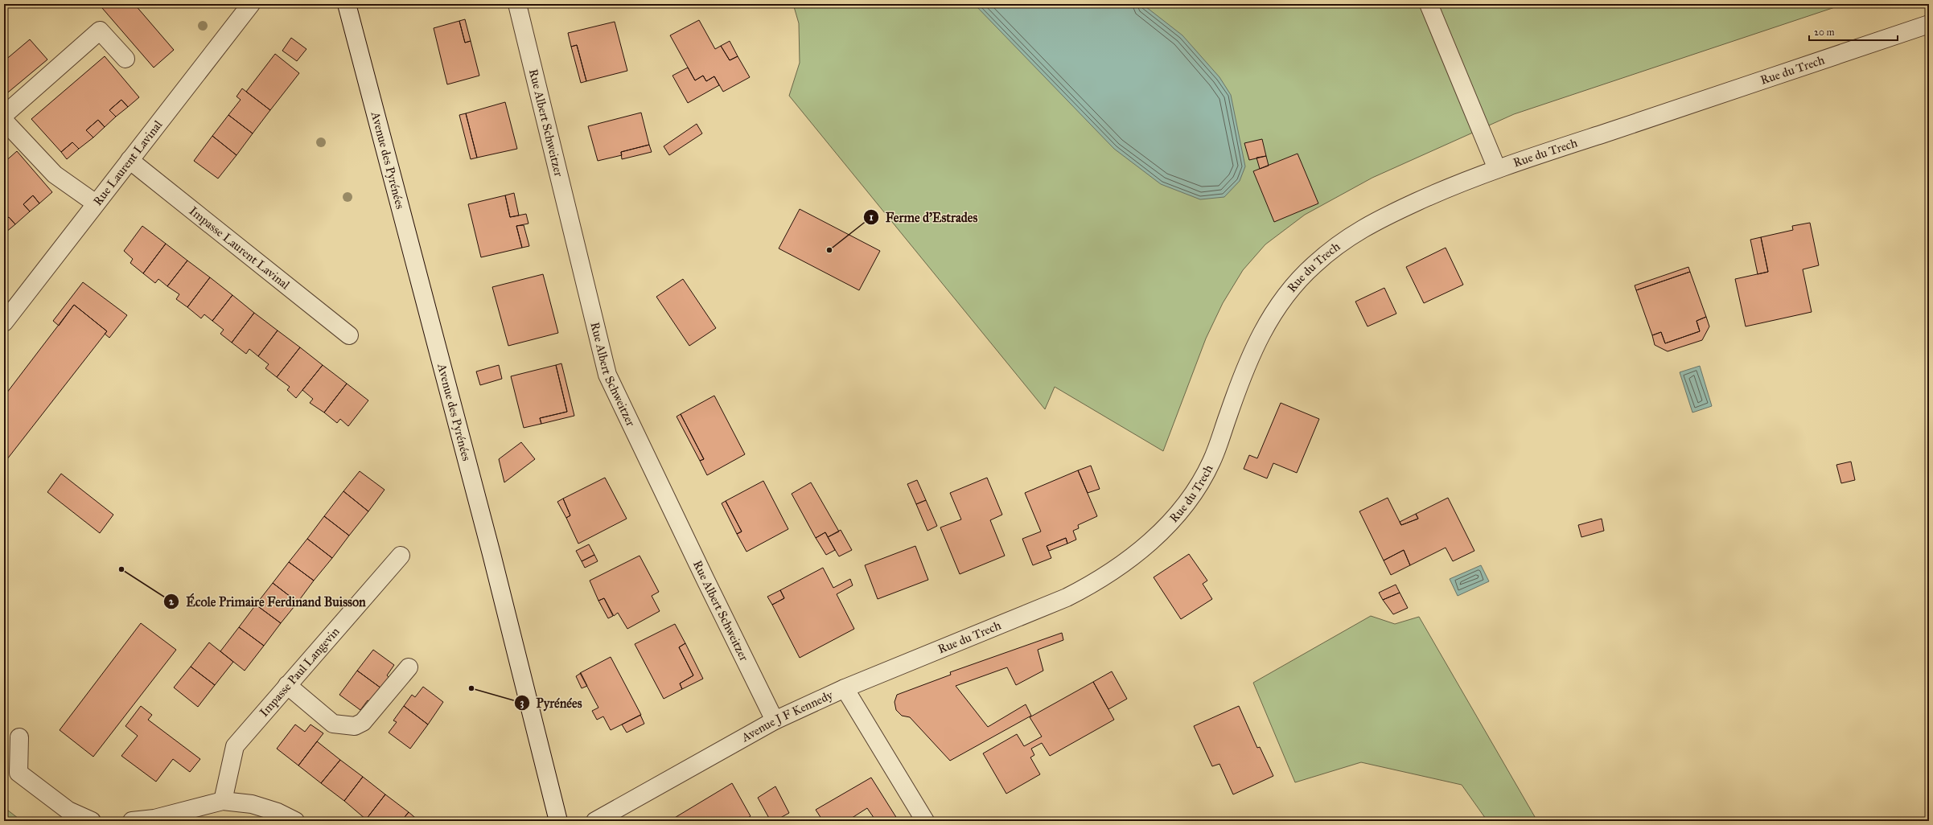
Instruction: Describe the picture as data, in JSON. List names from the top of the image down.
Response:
{
  "streets": {
    "street": [
      "Rue du Trech",
      "Rue Albert Schweitzer",
      "Avenue des Pyrénées",
      "Rue Laurent Lavinal",
      "Impasse Laurent Lavinal",
      "Impasse Paul Langevin",
      "Avenue J F Kennedy"
    ]
  },
  "crossings": [
    ["Rue du Trech", "Avenue J F Kennedy"],
    ["Rue Albert Schweitzer", "Avenue J F Kennedy"],
    ["Rue Laurent Lavinal", "Impasse Laurent Lavinal"]
  ],
  "places": ["Ferme d’Estrades", "École Primaire Ferdinand Buisson", "Pyrénées"],
  "scale_bar": "20 m"
}
